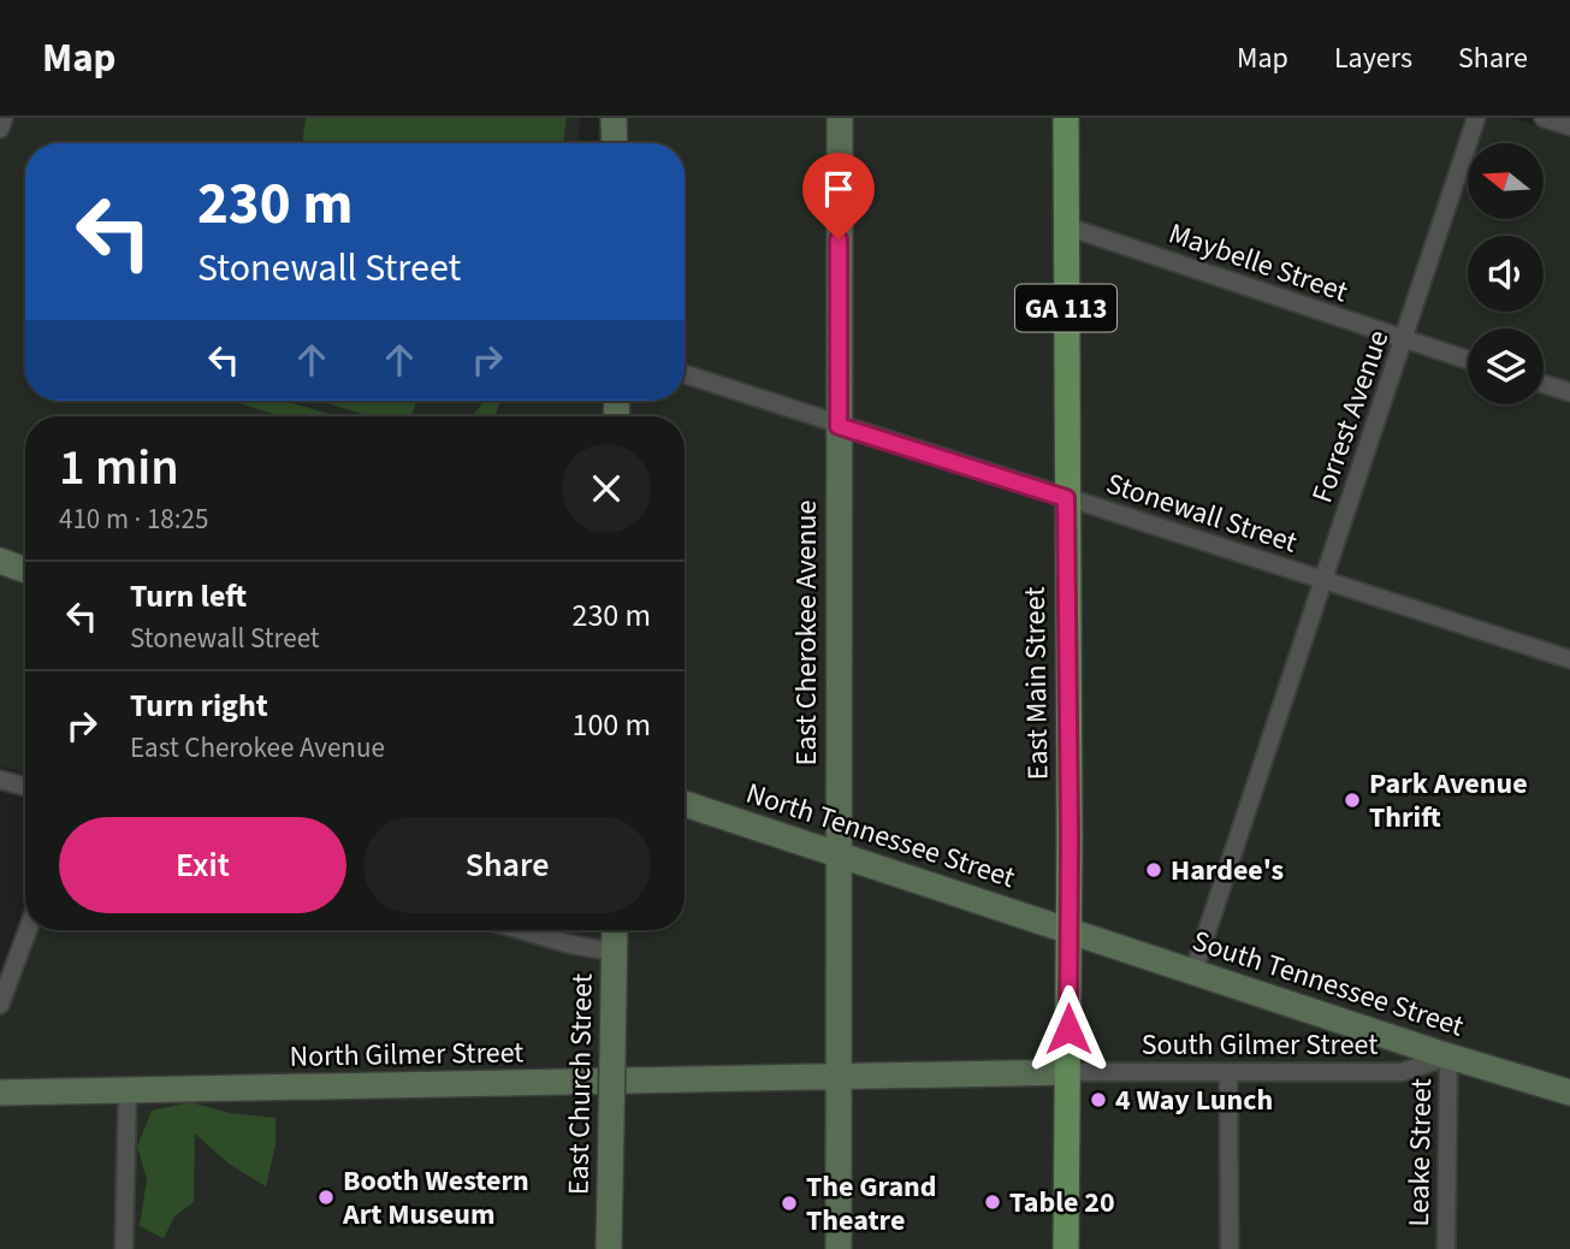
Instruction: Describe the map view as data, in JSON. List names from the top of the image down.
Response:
{
  "streets": {
    "main road": ["GA 113", "East Main Street"],
    "street": [
      "Maybelle Street",
      "Forrest Avenue",
      "Stonewall Street",
      "East Cherokee Avenue",
      "North Tennessee Street",
      "South Tennessee Street",
      "South Gilmer Street",
      "North Gilmer Street",
      "East Church Street",
      "Leake Street"
    ]
  },
  "crossings": [
    ["Maybelle Street", "Forrest Avenue"],
    ["Maybelle Street", "East Main Street"],
    ["Forrest Avenue", "Stonewall Street"],
    ["Forrest Avenue", "South Tennessee Street"],
    ["Stonewall Street", "East Cherokee Avenue"],
    ["Stonewall Street", "East Main Street"],
    ["East Cherokee Avenue", "North Tennessee Street"],
    ["East Cherokee Avenue", "North Gilmer Street"],
    ["East Main Street", "North Tennessee Street"],
    ["East Main Street", "South Tennessee Street"],
    ["East Main Street", "South Gilmer Street"],
    ["East Main Street", "North Gilmer Street"],
    ["North Tennessee Street", "South Tennessee Street"],
    ["South Tennessee Street", "South Gilmer Street"],
    ["South Tennessee Street", "Leake Street"],
    ["South Gilmer Street", "North Gilmer Street"],
    ["South Gilmer Street", "Leake Street"],
    ["North Gilmer Street", "East Church Street"]
  ],
  "places": [
    "Park Avenue Thrift",
    "Hardee's",
    "4 Way Lunch",
    "Booth Western Art Museum",
    "Table 20",
    "The Grand Theatre"
  ],
  "north": "left",
  "page": {
    "header": "Map",
    "nav": ["Map", "Layers", "Share"],
    "turn": ["230 m", "Stonewall Street"],
    "heading": ["1 min", "410 m · 18:25"],
    "list": [
      {
        "name": "Turn left",
        "note": "Stonewall Street",
        "value": "230 m"
      },
      {
        "name": "Turn right",
        "note": "East Cherokee Avenue",
        "value": "100 m"
      }
    ],
    "buttons": ["Exit", "Share"]
  }
}
